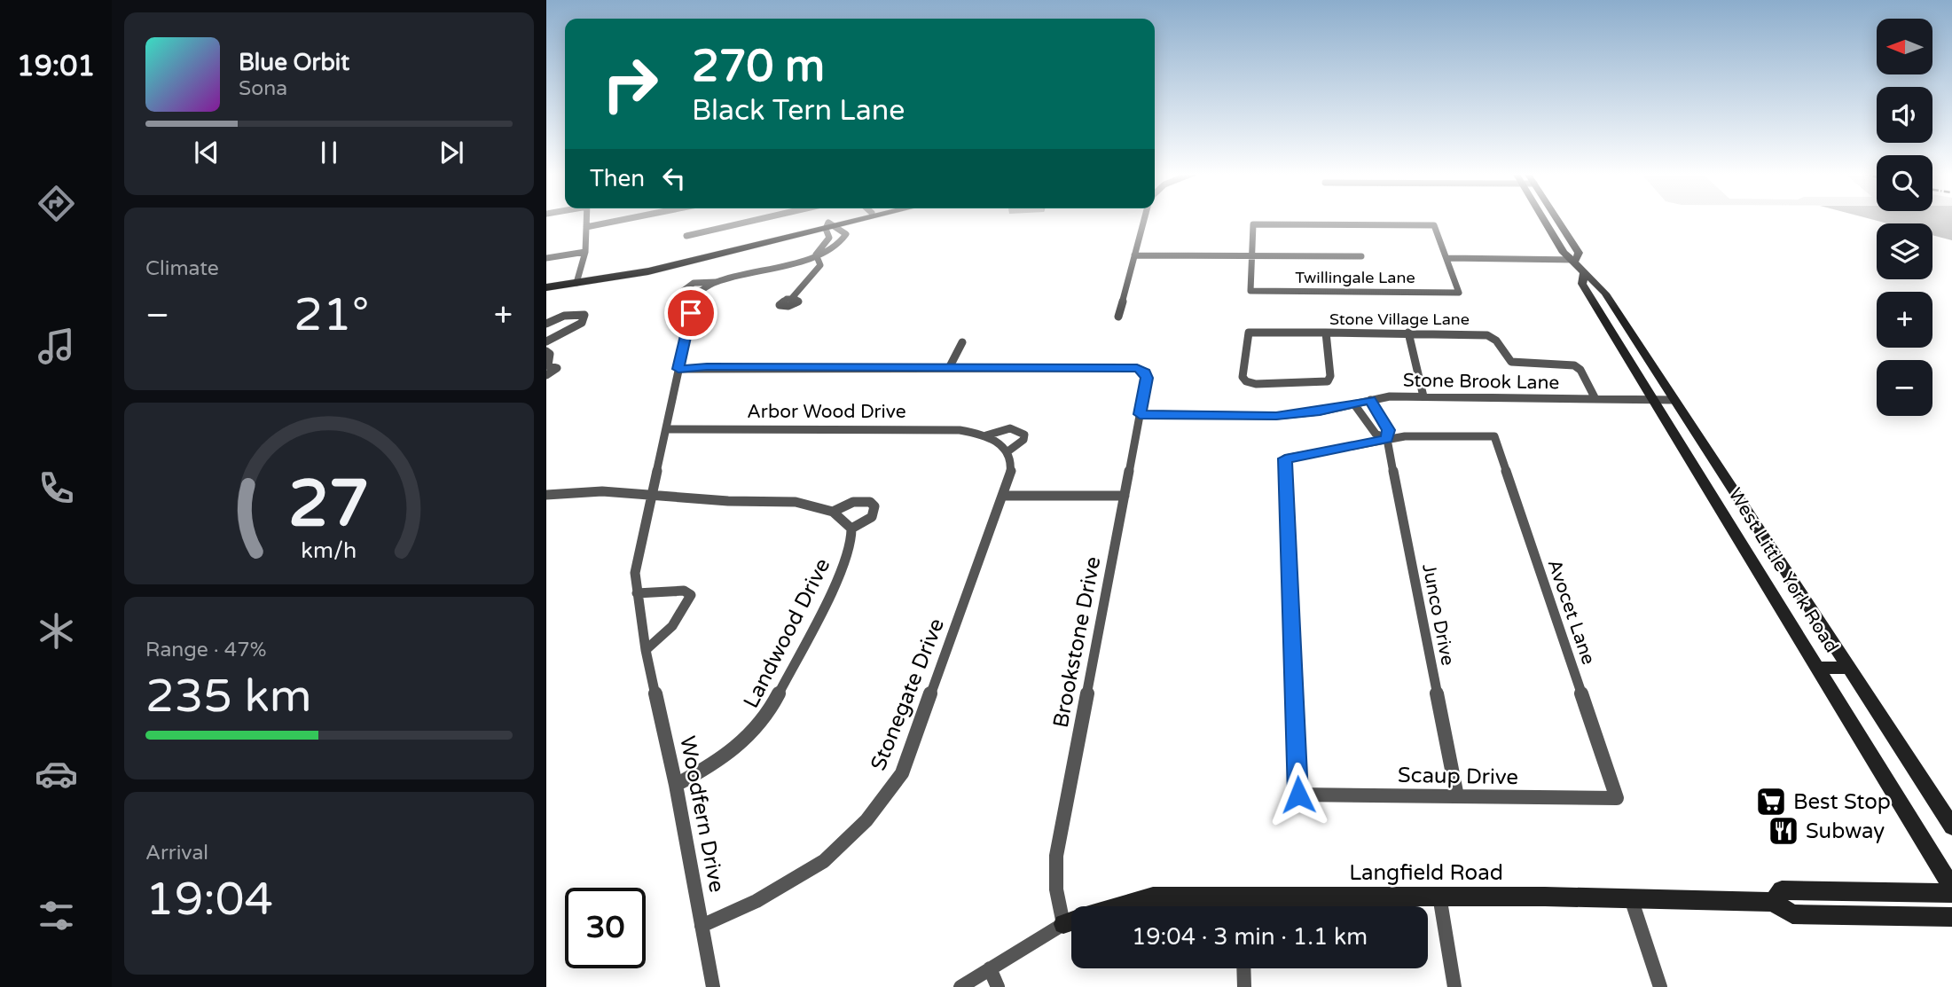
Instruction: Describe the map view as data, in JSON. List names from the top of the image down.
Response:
{
  "streets": {
    "main road": ["West Little York Road", "Langfield Road"],
    "street": [
      "Twillingale Lane",
      "Stone Village Lane",
      "Stone Brook Lane",
      "Arbor Wood Drive",
      "Avocet Lane",
      "Junco Drive",
      "Landwood Drive",
      "Brookstone Drive",
      "Stonegate Drive",
      "Scaup Drive",
      "Woodfern Drive"
    ]
  },
  "crossings": [
    ["Stone Village Lane", "Stone Brook Lane"],
    ["Stone Brook Lane", "West Little York Road"],
    ["Stone Brook Lane", "Junco Drive"],
    ["Stone Brook Lane", "Brookstone Drive"],
    ["Arbor Wood Drive", "Woodfern Drive"],
    ["Avocet Lane", "Junco Drive"],
    ["Avocet Lane", "Scaup Drive"],
    ["Junco Drive", "Scaup Drive"],
    ["Landwood Drive", "Woodfern Drive"],
    ["Stonegate Drive", "Woodfern Drive"]
  ],
  "places": {
    "supermarket": ["Best Stop"],
    "restaurant": ["Subway"]
  },
  "north": "left",
  "page": {
    "tabs": "19:01",
    "map_buttons": ["+", "−"],
    "turn": ["270 m", "Black Tern Lane"],
    "song": ["Blue Orbit", "Sona"],
    "then": "Then",
    "tile": [
      "Climate",
      ["Range · 47%", "235 km"],
      ["Arrival", "19:04"]
    ],
    "heat": ["−", "21°", "+"],
    "limit": "30",
    "trip": "19:04 · 3 min · 1.1 km",
    "gauge": ["27", "km/h"]
  }
}
